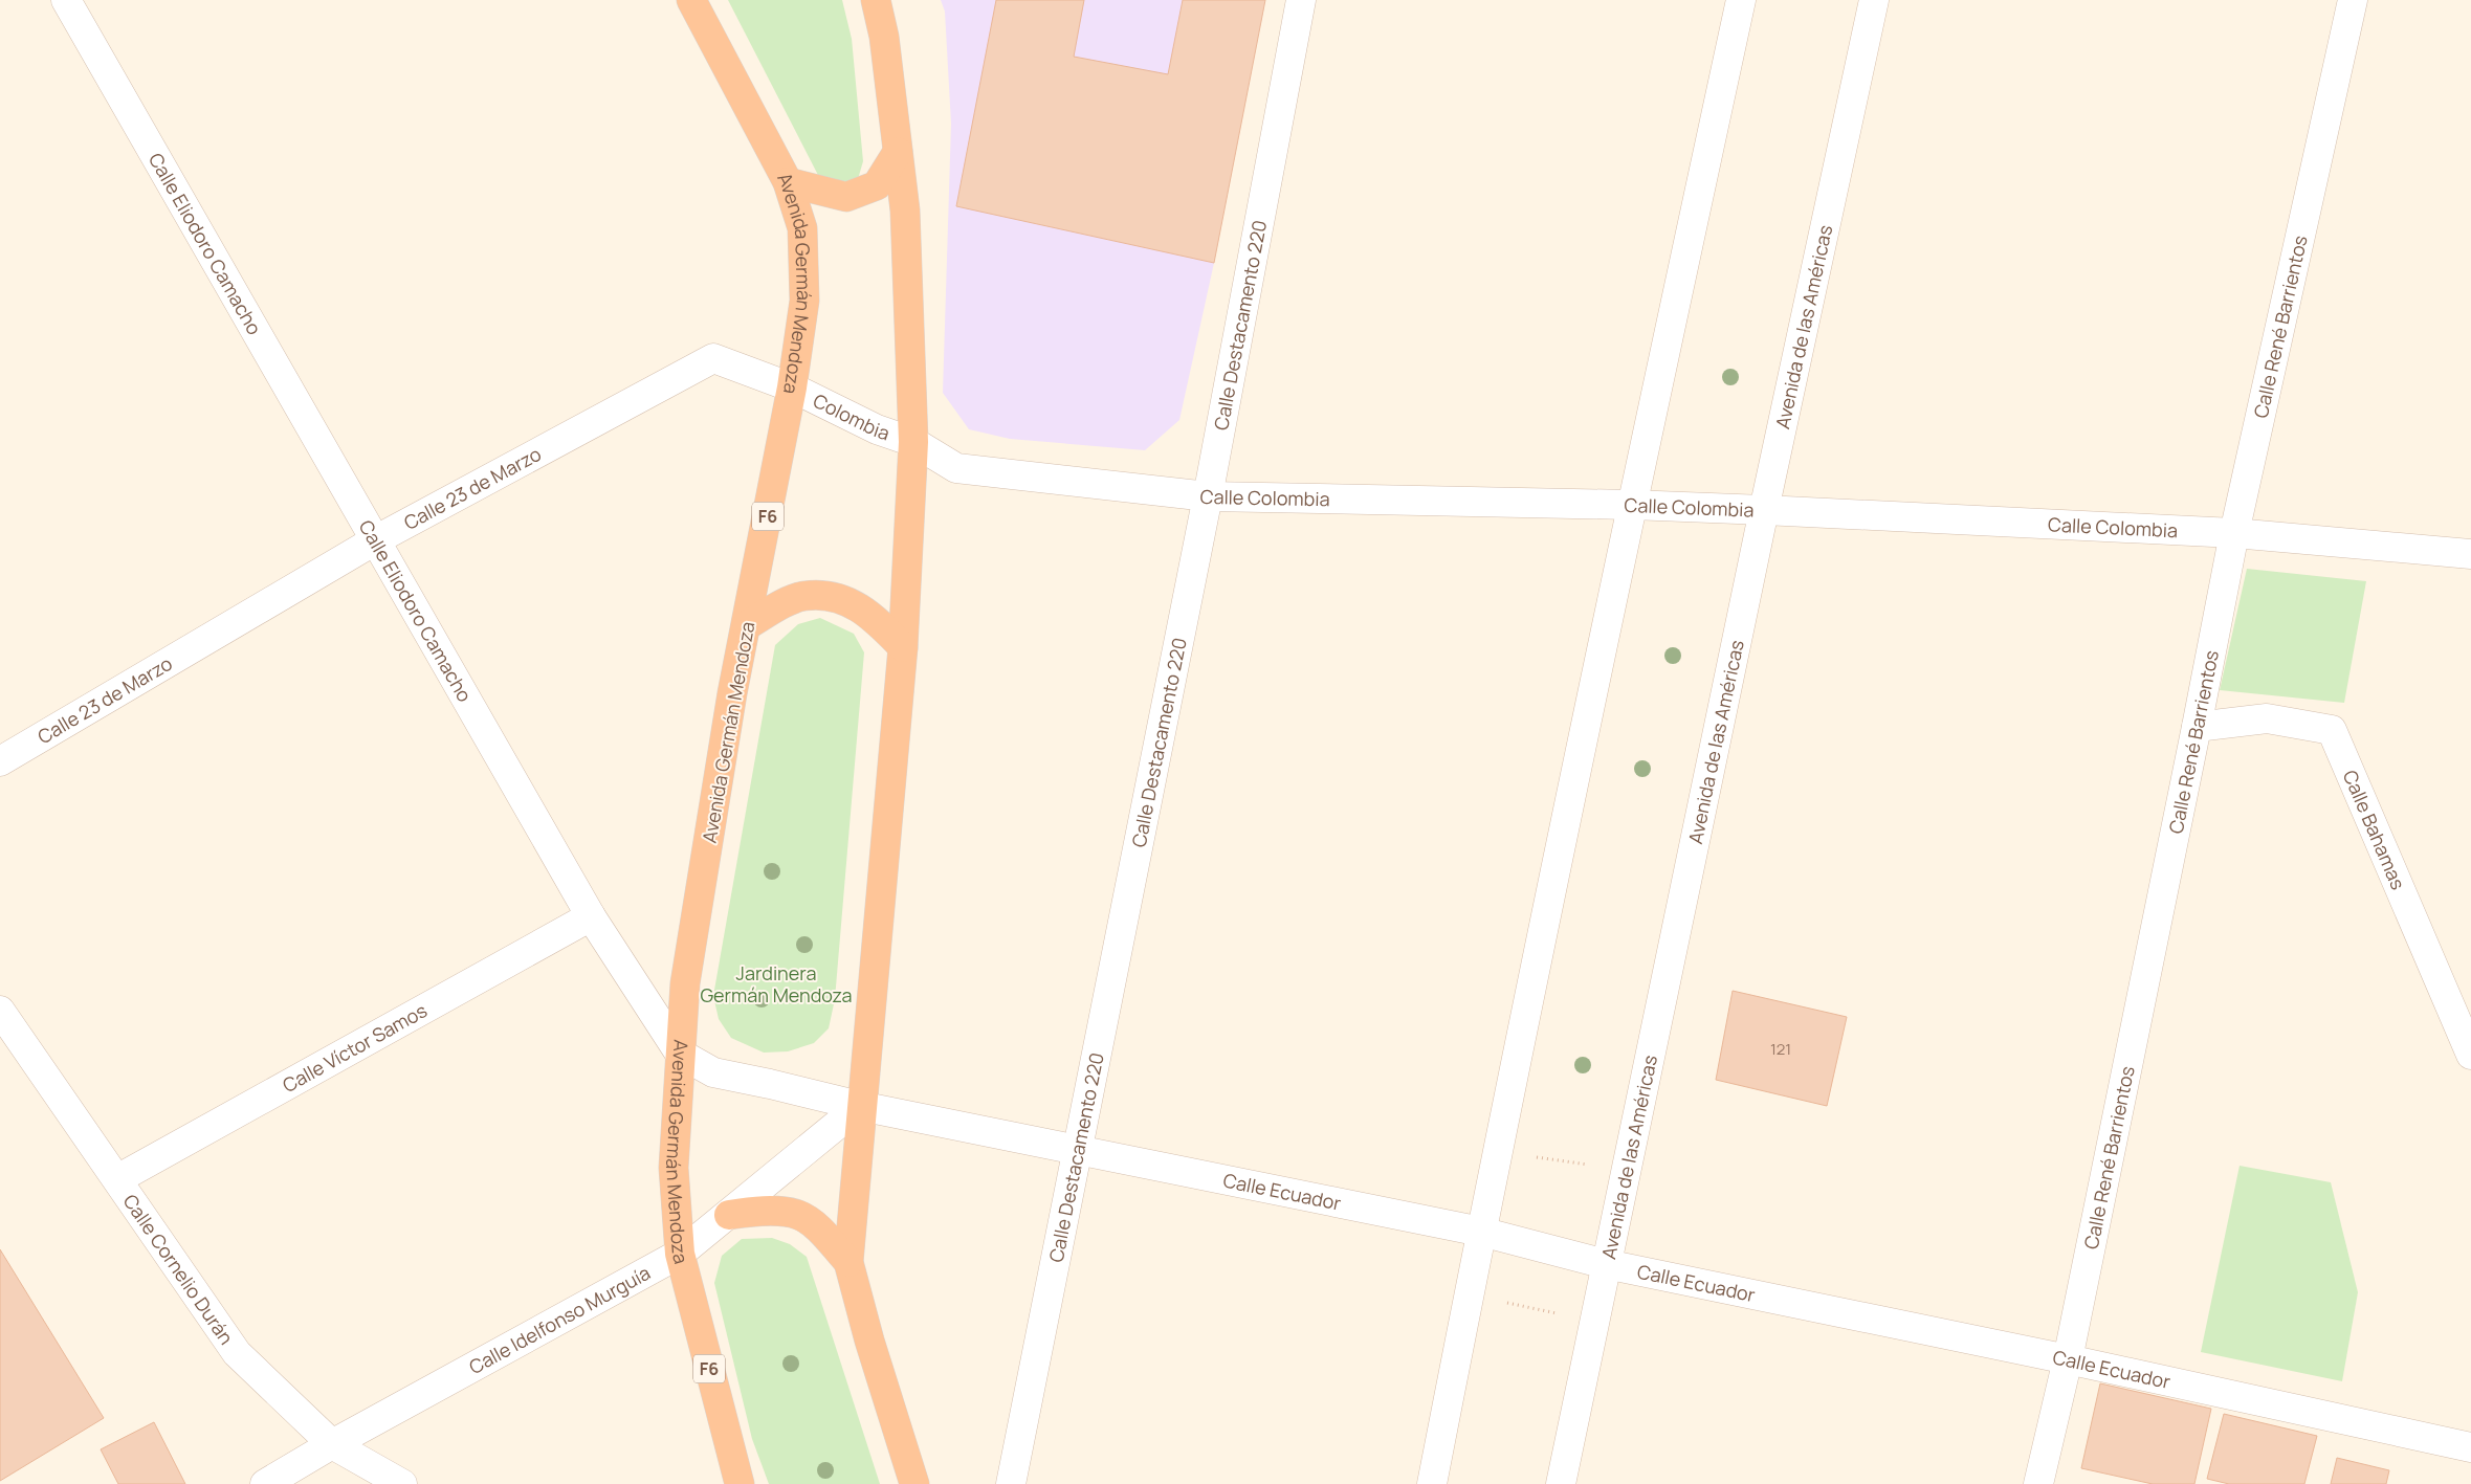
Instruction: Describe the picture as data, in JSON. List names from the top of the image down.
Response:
{
  "streets": {
    "highway": ["Avenida Germán Mendoza", "F6"],
    "street": [
      "Calle Eliodoro Camacho",
      "Calle Destacamento 220",
      "Avenida de las Américas",
      "Calle René Barrientos",
      "Colombia",
      "Calle 23 de Marzo",
      "Calle Colombia",
      "Calle Bahamas",
      "Calle Víctor Samos",
      "Calle Ecuador",
      "Calle Cornelio Durán",
      "Calle Idelfonso Murguía"
    ]
  },
  "crossings": [
    ["Calle Eliodoro Camacho", "Avenida Germán Mendoza"],
    ["Calle Eliodoro Camacho", "Calle 23 de Marzo"],
    ["Calle Eliodoro Camacho", "Calle Víctor Samos"],
    ["Calle Eliodoro Camacho", "Calle Ecuador"],
    ["Calle Eliodoro Camacho", "Calle Idelfonso Murguía"],
    ["Avenida Germán Mendoza", "Colombia"],
    ["Avenida Germán Mendoza", "Calle 23 de Marzo"],
    ["Avenida Germán Mendoza", "Calle Idelfonso Murguía"],
    ["Calle Destacamento 220", "Calle Colombia"],
    ["Calle Destacamento 220", "Calle Ecuador"],
    ["Avenida de las Américas", "Calle Colombia"],
    ["Avenida de las Américas", "Calle Ecuador"],
    ["Calle René Barrientos", "Calle Colombia"],
    ["Calle René Barrientos", "Calle Bahamas"],
    ["Calle René Barrientos", "Calle Ecuador"],
    ["Colombia", "Calle 23 de Marzo"],
    ["Colombia", "Calle Colombia"],
    ["Calle Víctor Samos", "Calle Cornelio Durán"],
    ["Calle Ecuador", "Calle Idelfonso Murguía"],
    ["Calle Cornelio Durán", "Calle Idelfonso Murguía"]
  ],
  "parks": ["Jardinera Germán Mendoza"],
  "house_numbers": ["121"]
}
